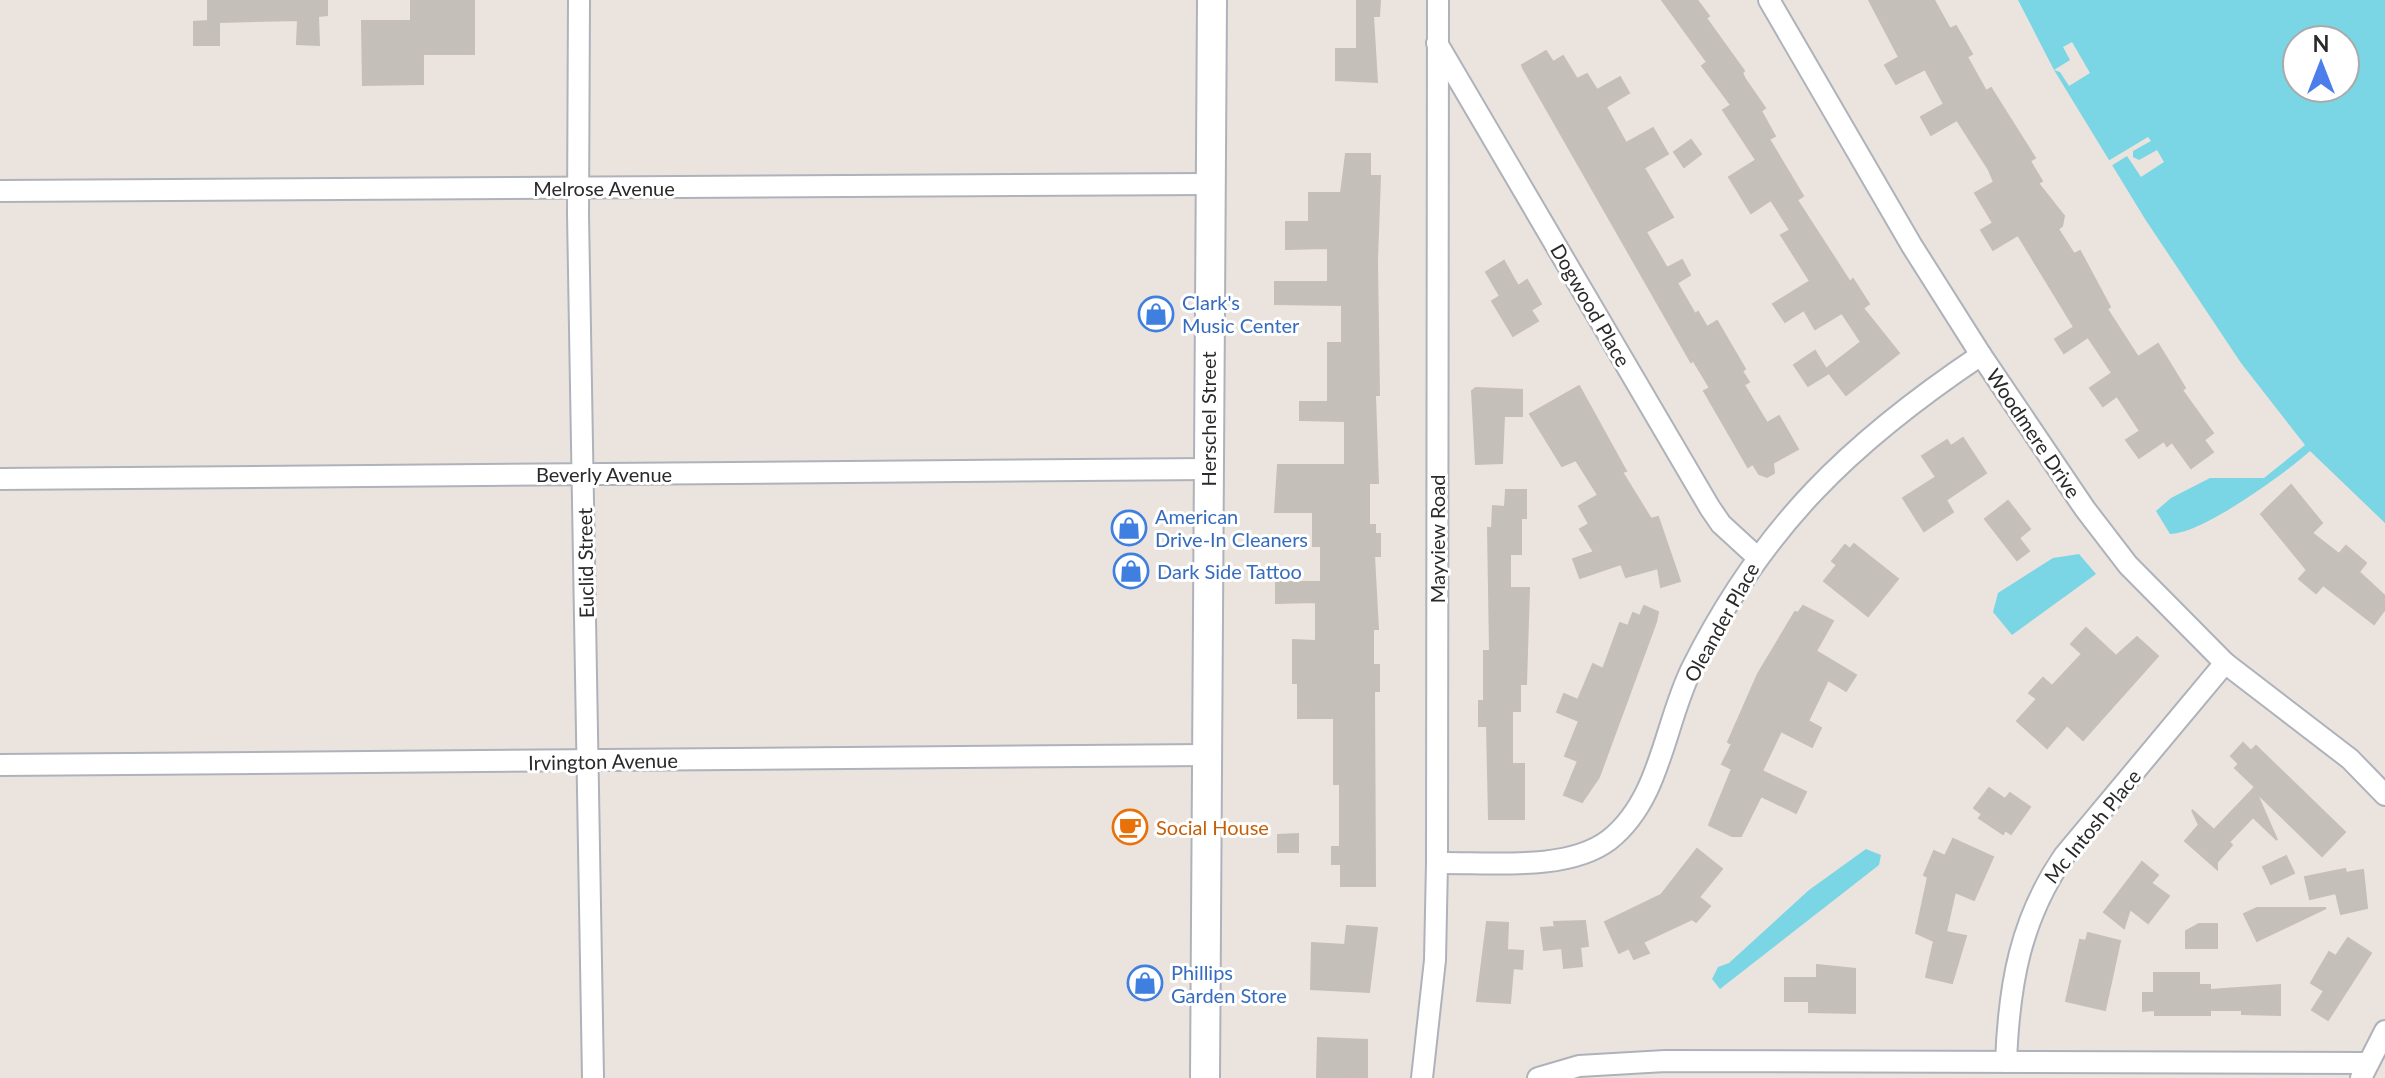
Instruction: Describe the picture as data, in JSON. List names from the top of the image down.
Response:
{
  "streets": {
    "main road": ["Herschel Street"],
    "street": [
      "Melrose Avenue",
      "Dogwood Place",
      "Woodmere Drive",
      "Beverly Avenue",
      "Mayview Road",
      "Euclid Street",
      "Oleander Place",
      "Irvington Avenue",
      "Mc Intosh Place"
    ]
  },
  "crossings": [
    ["Melrose Avenue", "Herschel Street"],
    ["Melrose Avenue", "Euclid Street"],
    ["Dogwood Place", "Mayview Road"],
    ["Dogwood Place", "Oleander Place"],
    ["Herschel Street", "Beverly Avenue"],
    ["Herschel Street", "Irvington Avenue"],
    ["Woodmere Drive", "Oleander Place"],
    ["Woodmere Drive", "Mc Intosh Place"],
    ["Beverly Avenue", "Euclid Street"],
    ["Mayview Road", "Oleander Place"],
    ["Euclid Street", "Irvington Avenue"]
  ],
  "places": {
    "shop": [
      "Clark's Music Center",
      "American Drive-In Cleaners",
      "Dark Side Tattoo",
      "Phillips Garden Store"
    ],
    "cafe": ["Social House"]
  },
  "north": "top"
}
